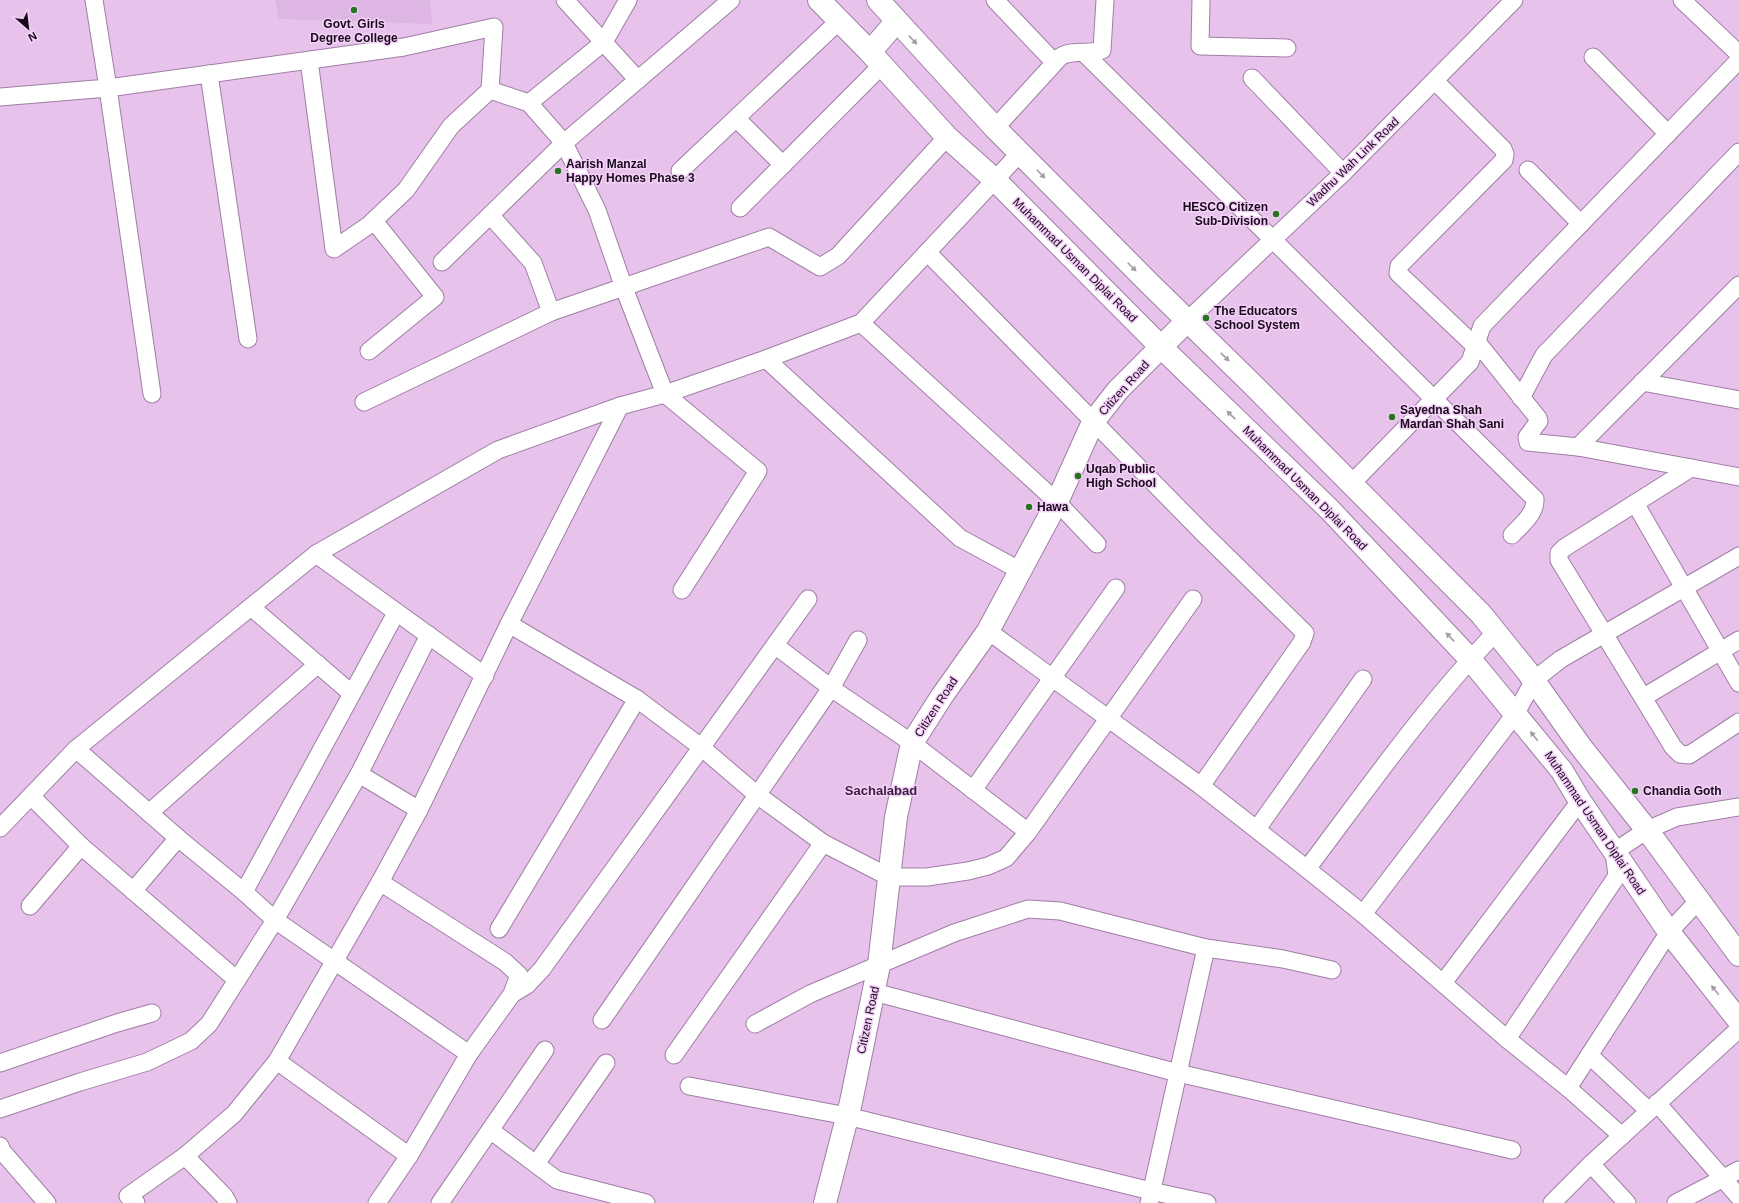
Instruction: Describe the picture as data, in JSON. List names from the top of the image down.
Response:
{
  "streets": {
    "street": ["Wadhu Wah Link Road", "Muhammad Usman Diplai Road", "Citizen Road"]
  },
  "crossings": [
    ["Wadhu Wah Link Road", "Citizen Road"],
    ["Muhammad Usman Diplai Road", "Citizen Road"]
  ],
  "districts": ["Sachalabad"],
  "places": [
    "Govt. Girls Degree College",
    "Aarish Manzal Happy Homes Phase 3",
    "HESCO Citizen Sub-Division",
    "The Educators School System",
    "Sayedna Shah Mardan Shah Sani",
    "Uqab Public High School",
    "Hawa",
    "Chandia Goth"
  ],
  "north": "bottom right"
}
